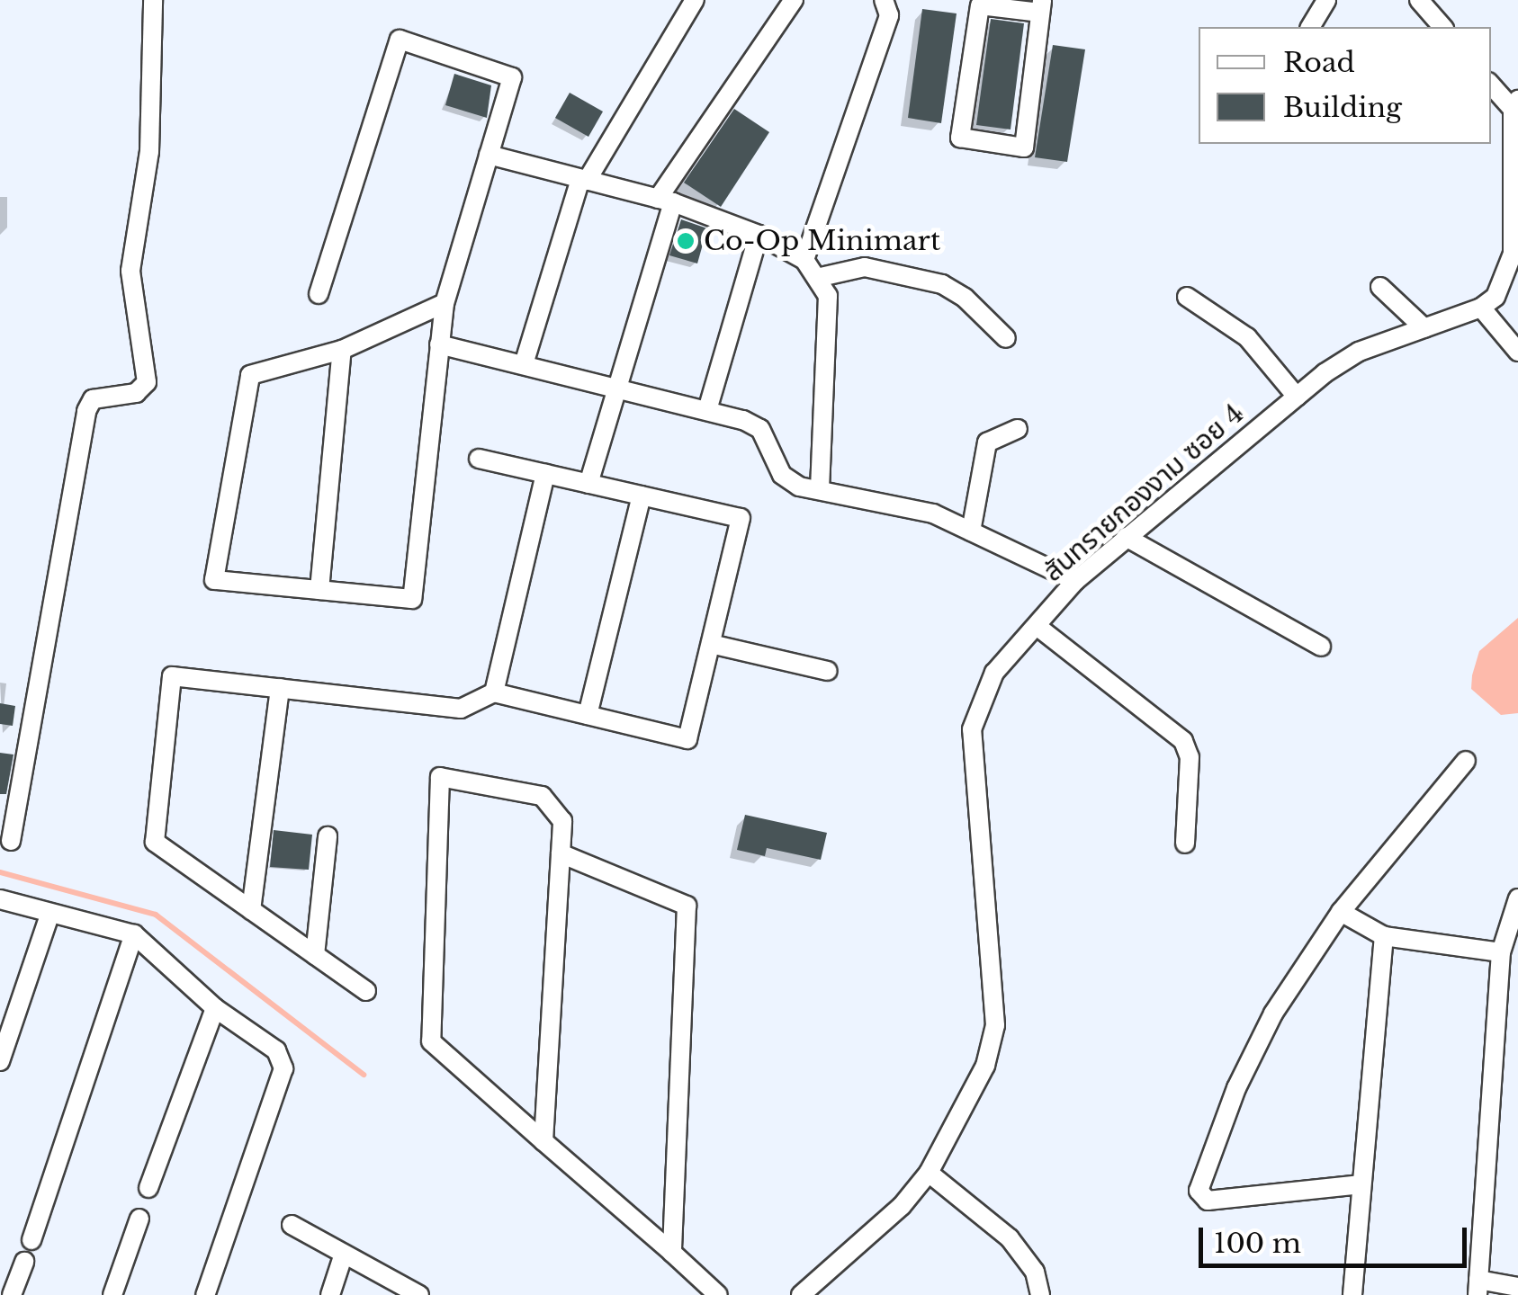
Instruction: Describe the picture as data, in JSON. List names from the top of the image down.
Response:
{
  "streets": {
    "street": ["สันทรายกองงาม ซอย 4"]
  },
  "places": ["Co-Op Minimart"],
  "legend": ["Road", "Building"],
  "scale_bar": "100 m"
}
